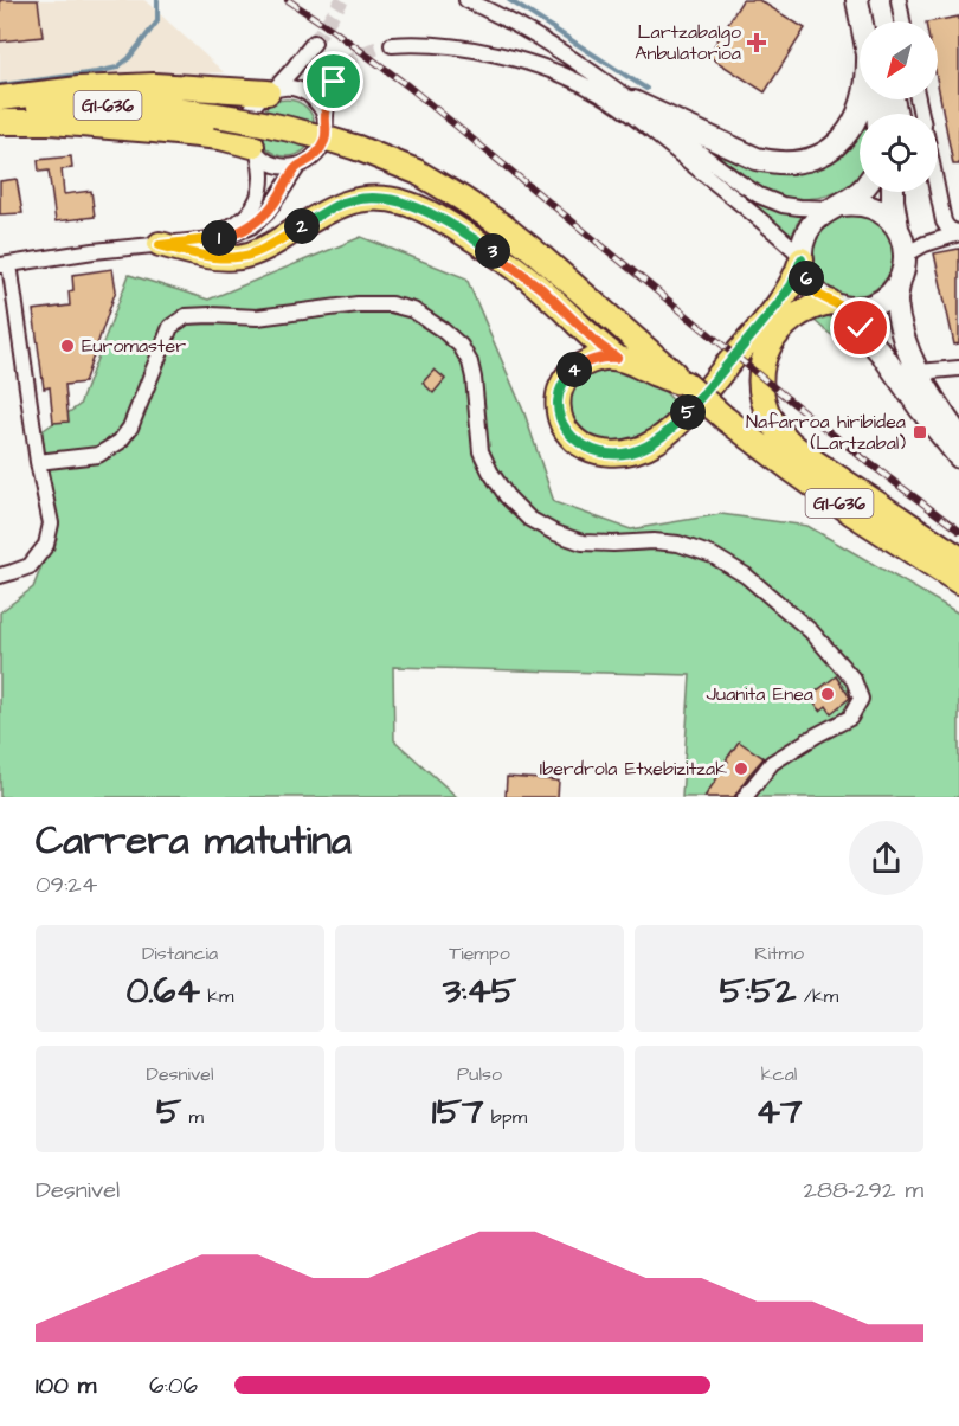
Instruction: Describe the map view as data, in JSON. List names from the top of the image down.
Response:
{
  "streets": {
    "main road": ["GI-636"]
  },
  "places": {
    "health": ["Lartzabalgo Anbulatorioa"],
    "other": ["Euromaster", "Juanita Enea", "Iberdrola Etxebizitzak"],
    "transit": ["Nafarroa hiribidea (Lartzabal)"]
  },
  "north": "bottom left",
  "page": {
    "pins": [
      "2",
      "1",
      "3",
      "6",
      "4",
      "5"
    ],
    "heading": ["Carrera matutina", "09:24"],
    "stats": [
      ["Distancia", "0.64 km"],
      ["Tiempo", "3:45"],
      ["Ritmo", "5:52 /km"],
      ["Desnivel", "5 m"],
      ["Pulso", "157 bpm"],
      ["kcal", "47"]
    ],
    "chart": ["Desnivel", "288–292 m"],
    "list": [
      {
        "name": "100 m",
        "note": "6:06"
      }
    ]
  }
}
